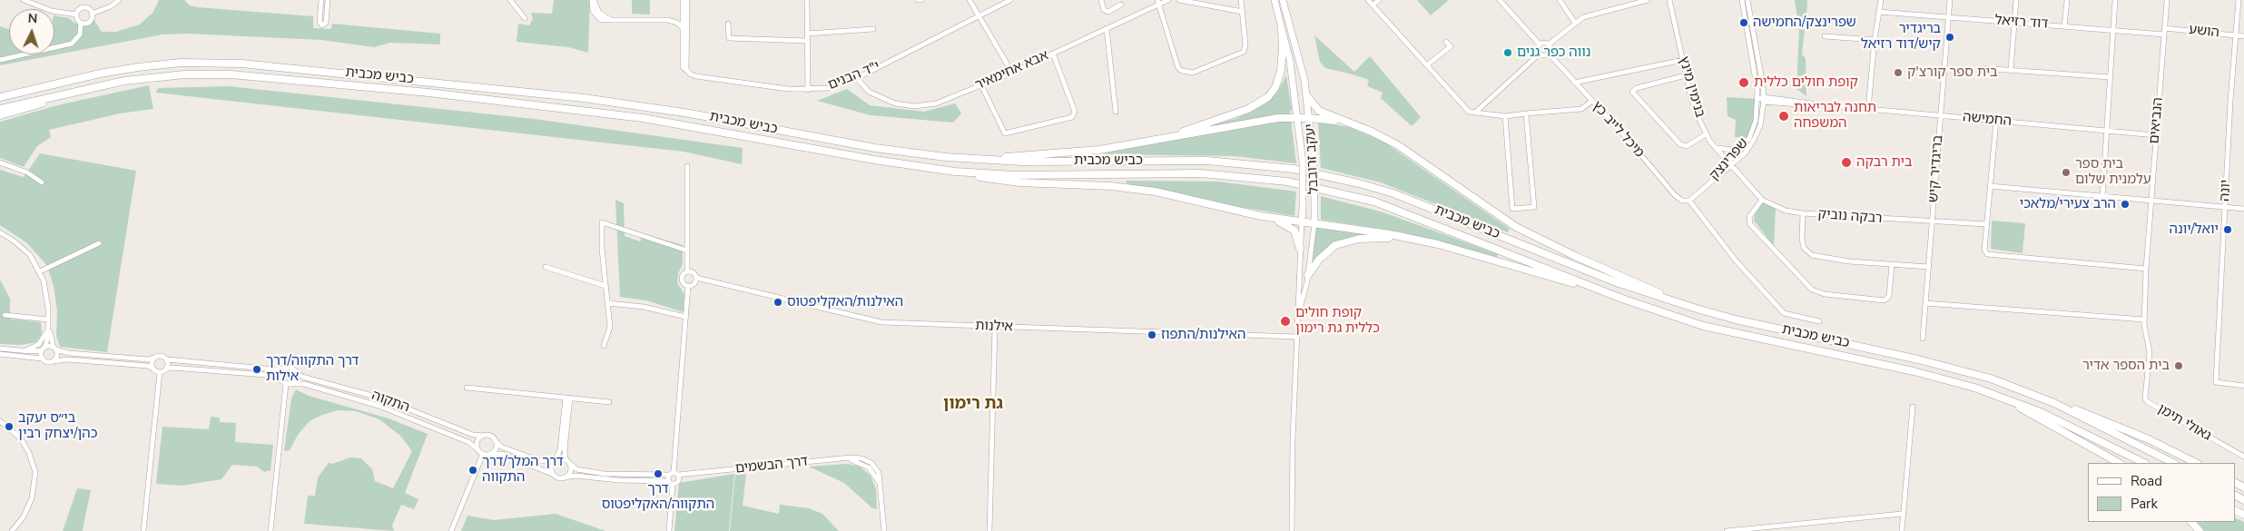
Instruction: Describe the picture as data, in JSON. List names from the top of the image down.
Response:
{
  "streets": {
    "highway": ["כביש מכבית"],
    "main road": ["יעקב זרובבל"],
    "street": [
      "דוד רזיאל",
      "הושע",
      "אבא אחימאיר",
      "י\"ד הבנים",
      "בנימין מינץ",
      "החמישה",
      "הנביאים",
      "מיכל לייב כץ",
      "שפרינצק",
      "בריגדיר קיש",
      "יונה",
      "רבקה נוביק",
      "אילנות",
      "התקוה",
      "גאולי תימן",
      "דרך הבשמים"
    ]
  },
  "crossings": [
    ["דוד רזיאל", "הנביאים"],
    ["דוד רזיאל", "בריגדיר קיש"],
    ["הושע", "הנביאים"],
    ["הושע", "יונה"],
    ["אבא אחימאיר", "י\"ד הבנים"],
    ["בנימין מינץ", "שפרינצק"],
    ["בנימין מינץ", "רבקה נוביק"],
    ["החמישה", "הנביאים"],
    ["החמישה", "שפרינצק"],
    ["החמישה", "בריגדיר קיש"],
    ["הנביאים", "גאולי תימן"],
    ["מיכל לייב כץ", "שפרינצק"],
    ["יעקב זרובבל", "אילנות"],
    ["שפרינצק", "רבקה נוביק"],
    ["בריגדיר קיש", "רבקה נוביק"]
  ],
  "districts": ["גת רימון"],
  "places": [
    "שפרינצק/החמישה",
    "בריגדיר קיש/דוד רזיאל",
    "נווה כפר גנים",
    "בית ספר קורצ'ק",
    "קופת חולים כללית",
    "תחנה לבריאות המשפחה",
    "בית רבקה",
    "בית ספר עלמנית שלום",
    "הרב צעירי/מלאכי",
    "יואל/יונה",
    "האילנות/האקליפטוס",
    "קופת חולים כללית גת רימון",
    "האילנות/התפוז",
    "בית הספר אדיר",
    "דרך התקווה/דרך אילות",
    "בי״ס יעקב כהן/יצחק רבין",
    "דרך המלך/דרך התקווה",
    "דרך התקווה/האקליפטוס"
  ],
  "legend": ["Road", "Park"],
  "north": "top"
}
